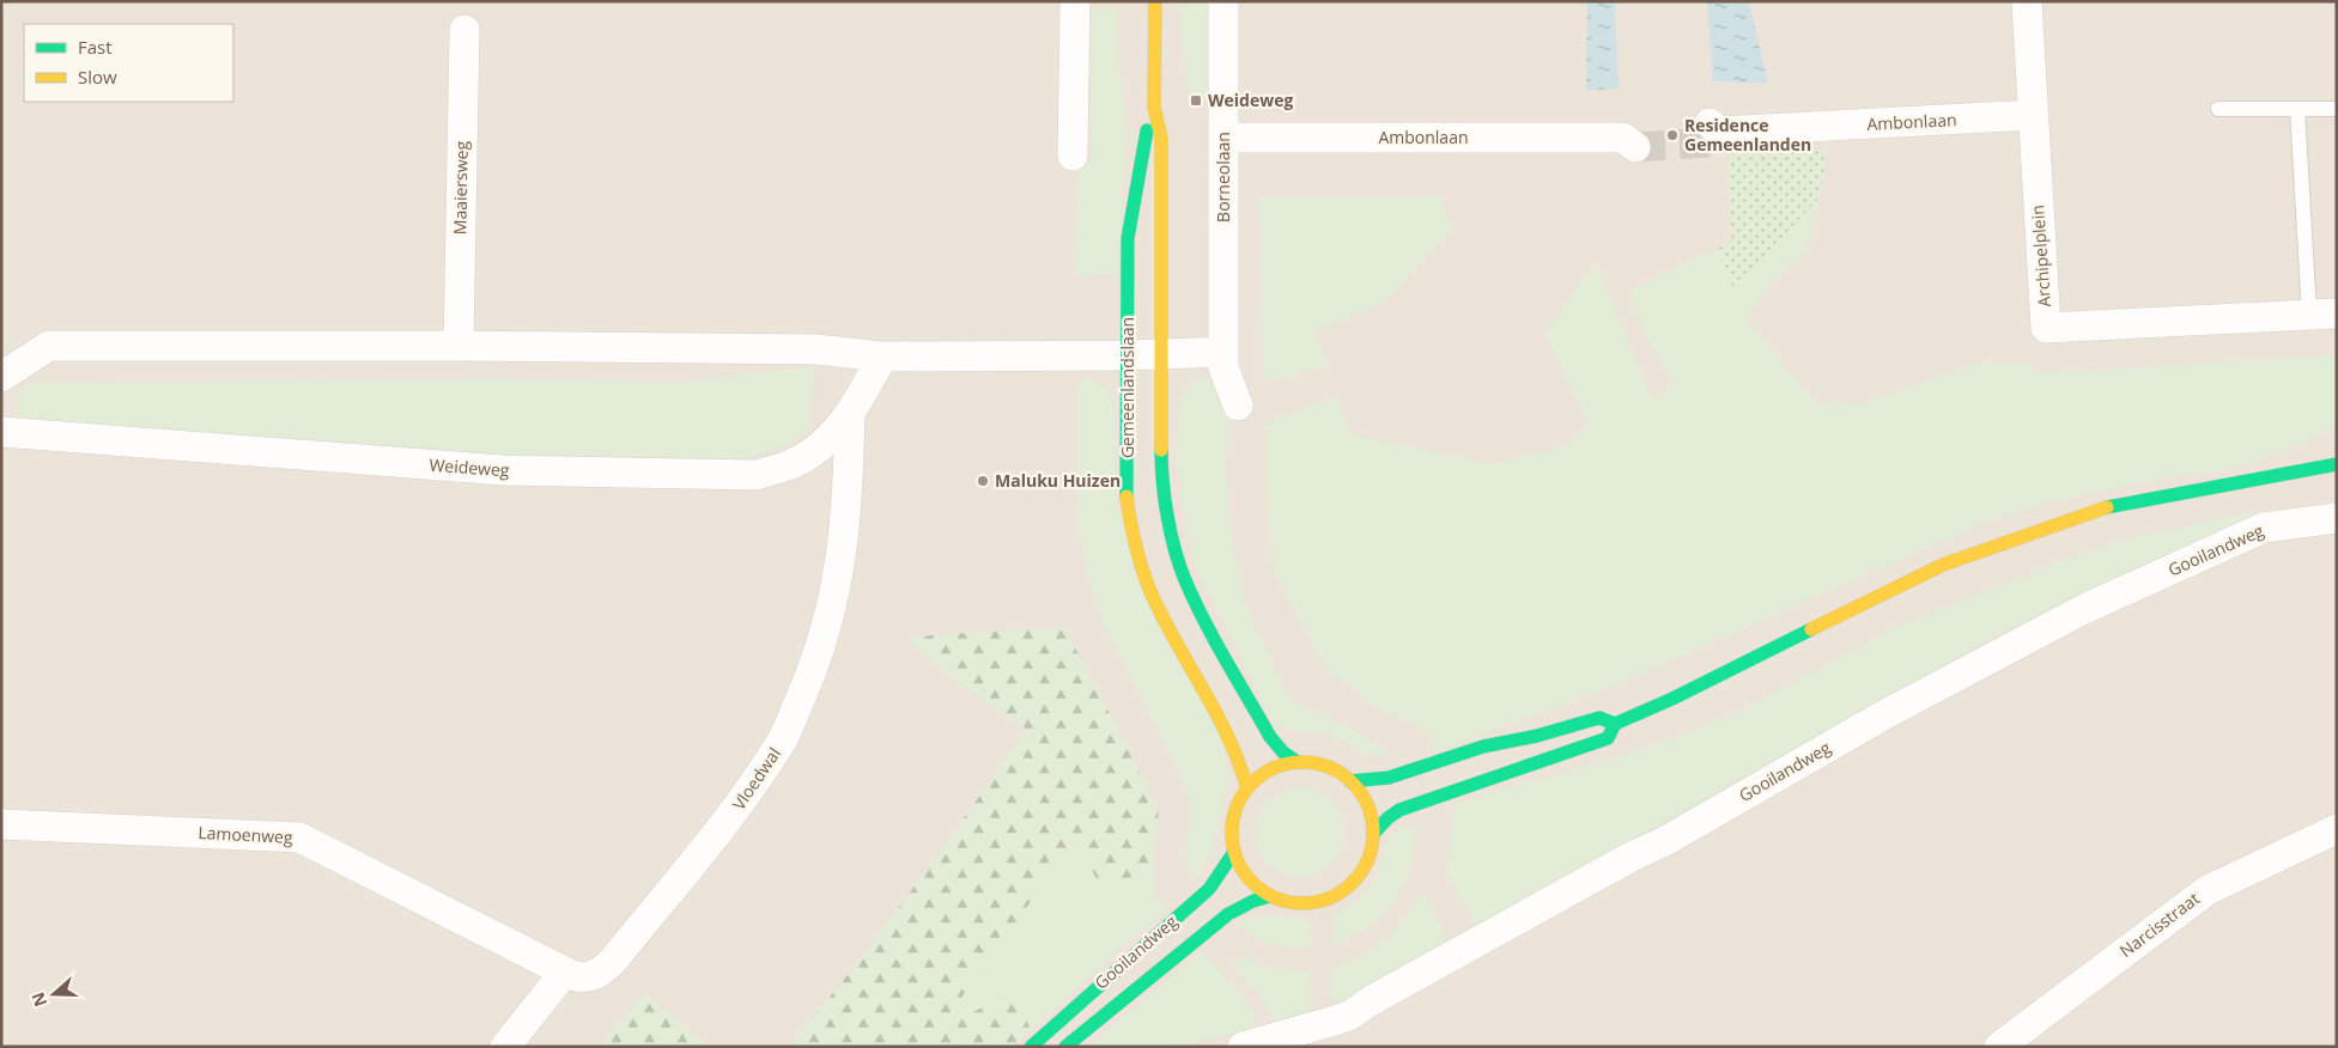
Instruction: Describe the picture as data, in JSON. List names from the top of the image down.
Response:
{
  "streets": {
    "main road": ["Gemeenlandslaan", "Gooilandweg"],
    "street": [
      "Ambonlaan",
      "Borneolaan",
      "Maaiersweg",
      "Archipelplein",
      "Weideweg",
      "Vloedwal",
      "Lamoenweg",
      "Narcisstraat"
    ]
  },
  "crossings": [
    ["Ambonlaan", "Borneolaan"],
    ["Ambonlaan", "Archipelplein"],
    ["Gemeenlandslaan", "Gooilandweg"],
    ["Weideweg", "Vloedwal"],
    ["Vloedwal", "Lamoenweg"]
  ],
  "places": {
    "transit": ["Weideweg"],
    "other": ["Residence Gemeenlanden", "Maluku Huizen"]
  },
  "legend": ["Fast", "Slow"],
  "north": "left"
}
